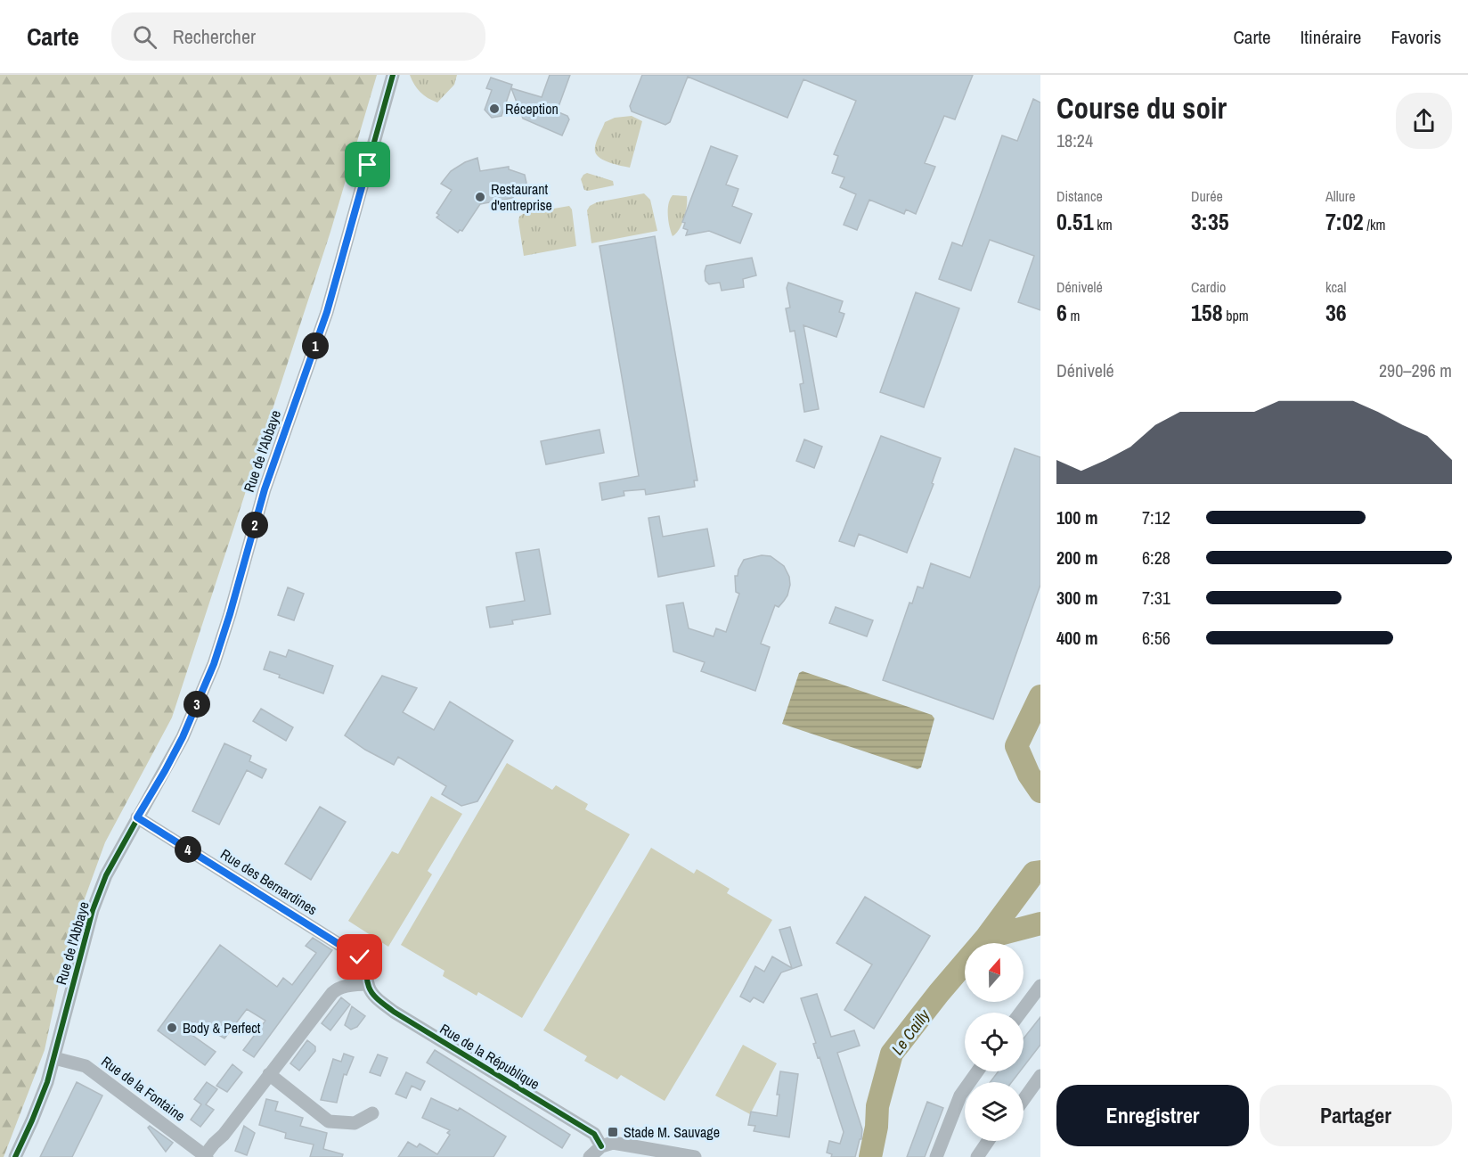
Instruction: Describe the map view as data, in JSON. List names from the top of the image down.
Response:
{
  "streets": {
    "street": [
      "Rue de l'Abbaye",
      "Rue des Bernardines",
      "Rue de la République",
      "Rue de la Fontaine"
    ]
  },
  "crossings": [
    ["Rue de l'Abbaye", "Rue des Bernardines"],
    ["Rue de l'Abbaye", "Rue de la Fontaine"],
    ["Rue des Bernardines", "Rue de la République"]
  ],
  "water": ["Le Cailly"],
  "places": {
    "other": ["Réception", "Restaurant d'entreprise", "Body & Perfect"],
    "transit": ["Stade M. Sauvage"]
  },
  "north": "top",
  "page": {
    "header": "Carte",
    "search": "Rechercher",
    "nav": ["Carte", "Itinéraire", "Favoris"],
    "heading": ["Course du soir", "18:24"],
    "stats": [
      ["Distance", "0.51 km"],
      ["Durée", "3:35"],
      ["Allure", "7:02 /km"],
      ["Dénivelé", "6 m"],
      ["Cardio", "158 bpm"],
      ["kcal", "36"]
    ],
    "pins": [
      "1",
      "2",
      "3",
      "4"
    ],
    "chart": ["Dénivelé", "290–296 m"],
    "list": [
      {
        "name": "100 m",
        "note": "7:12"
      },
      {
        "name": "200 m",
        "note": "6:28"
      },
      {
        "name": "300 m",
        "note": "7:31"
      },
      {
        "name": "400 m",
        "note": "6:56"
      }
    ],
    "buttons": ["Enregistrer", "Partager"]
  }
}
